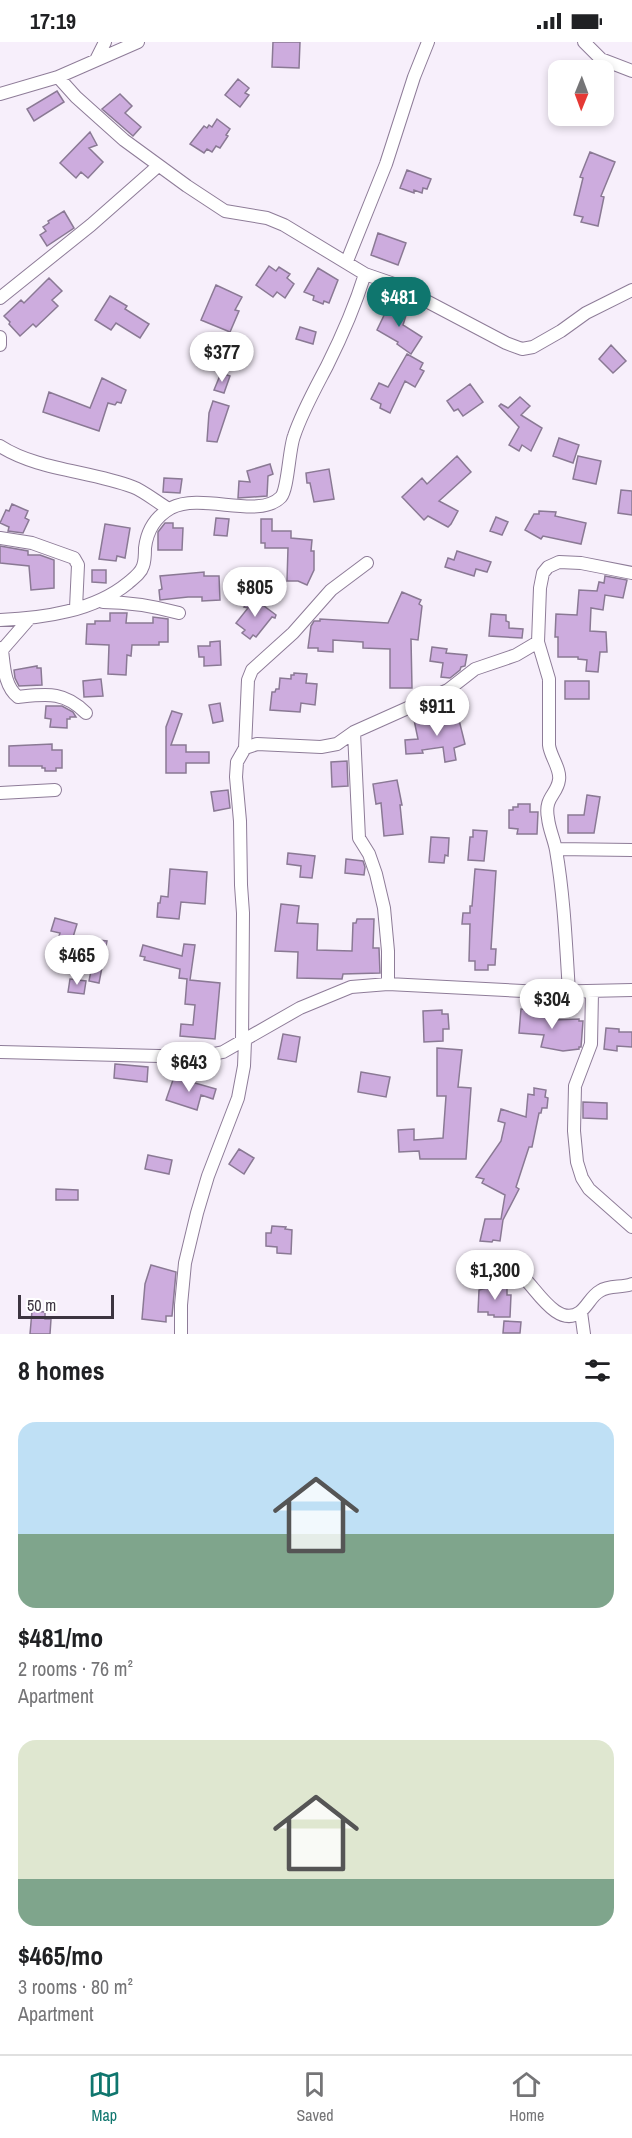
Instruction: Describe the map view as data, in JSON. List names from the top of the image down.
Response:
{
  "scale_bar": "50 m",
  "north": "bottom",
  "page": {
    "status": "17:19",
    "price": [
      "$481",
      "$377",
      "$805",
      "$911",
      "$465",
      "$304",
      "$643",
      "$1,300"
    ],
    "scale": "50 m",
    "heading": "8 homes",
    "list": [
      {
        "name": "$481/mo",
        "note": "2 rooms · 76 m² · Apartment"
      },
      {
        "name": "$465/mo",
        "note": "3 rooms · 80 m² · Apartment"
      }
    ],
    "tabs": ["Map", "Saved", "Home"]
  }
}
